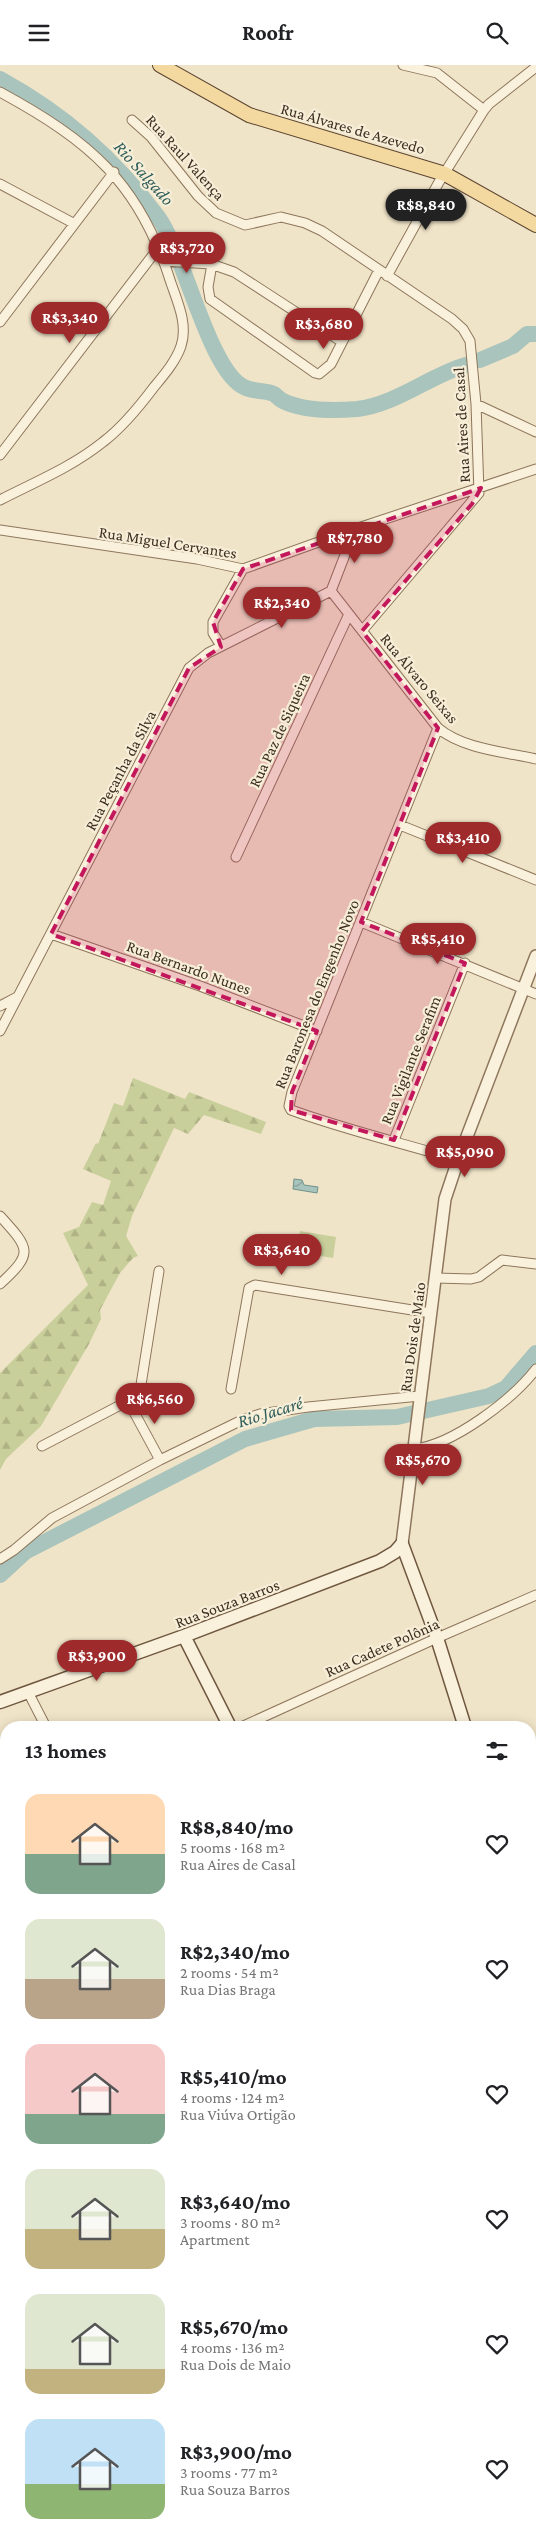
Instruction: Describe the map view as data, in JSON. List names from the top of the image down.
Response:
{
  "streets": {
    "main road": ["Rua Álvares de Azevedo", "Rua Dois de Maio", "Rua Souza Barros"],
    "street": [
      "Rua Raul Valença",
      "Rua Aires de Casal",
      "Rua Miguel Cervantes",
      "Rua Álvaro Seixas",
      "Rua Paz de Siqueira",
      "Rua Peçanha da Silva",
      "Rua Bernardo Nunes",
      "Rua Baronesa do Engenho Novo",
      "Rua Vigilante Serafim",
      "Rua Cadete Polônia"
    ]
  },
  "crossings": [
    ["Rua Raul Valença", "Rua Aires de Casal"],
    ["Rua Aires de Casal", "Rua Álvaro Seixas"],
    ["Rua Álvaro Seixas", "Rua Paz de Siqueira"],
    ["Rua Álvaro Seixas", "Rua Peçanha da Silva"],
    ["Rua Álvaro Seixas", "Rua Baronesa do Engenho Novo"],
    ["Rua Peçanha da Silva", "Rua Bernardo Nunes"],
    ["Rua Bernardo Nunes", "Rua Baronesa do Engenho Novo"],
    ["Rua Baronesa do Engenho Novo", "Rua Vigilante Serafim"],
    ["Rua Baronesa do Engenho Novo", "Rua Dois de Maio"],
    ["Rua Dois de Maio", "Rua Souza Barros"],
    ["Rua Dois de Maio", "Rua Cadete Polônia"]
  ],
  "water": ["Rio Salgado", "Rio Jacaré"],
  "page": {
    "header": "Roofr",
    "price": [
      "R$8,840",
      "R$3,720",
      "R$3,340",
      "R$3,680",
      "R$7,780",
      "R$2,340",
      "R$3,410",
      "R$5,410",
      "R$5,090",
      "R$3,640",
      "R$6,560",
      "R$5,670",
      "R$3,900"
    ],
    "heading": "13 homes",
    "list": [
      {
        "name": "R$8,840/mo",
        "note": "5 rooms · 168 m² · Rua Aires de Casal"
      },
      {
        "name": "R$2,340/mo",
        "note": "2 rooms · 54 m² · Rua Dias Braga"
      },
      {
        "name": "R$5,410/mo",
        "note": "4 rooms · 124 m² · Rua Viúva Ortigão"
      },
      {
        "name": "R$3,640/mo",
        "note": "3 rooms · 80 m² · Apartment"
      },
      {
        "name": "R$5,670/mo",
        "note": "4 rooms · 136 m² · Rua Dois de Maio"
      },
      {
        "name": "R$3,900/mo",
        "note": "3 rooms · 77 m² · Rua Souza Barros"
      }
    ]
  }
}
